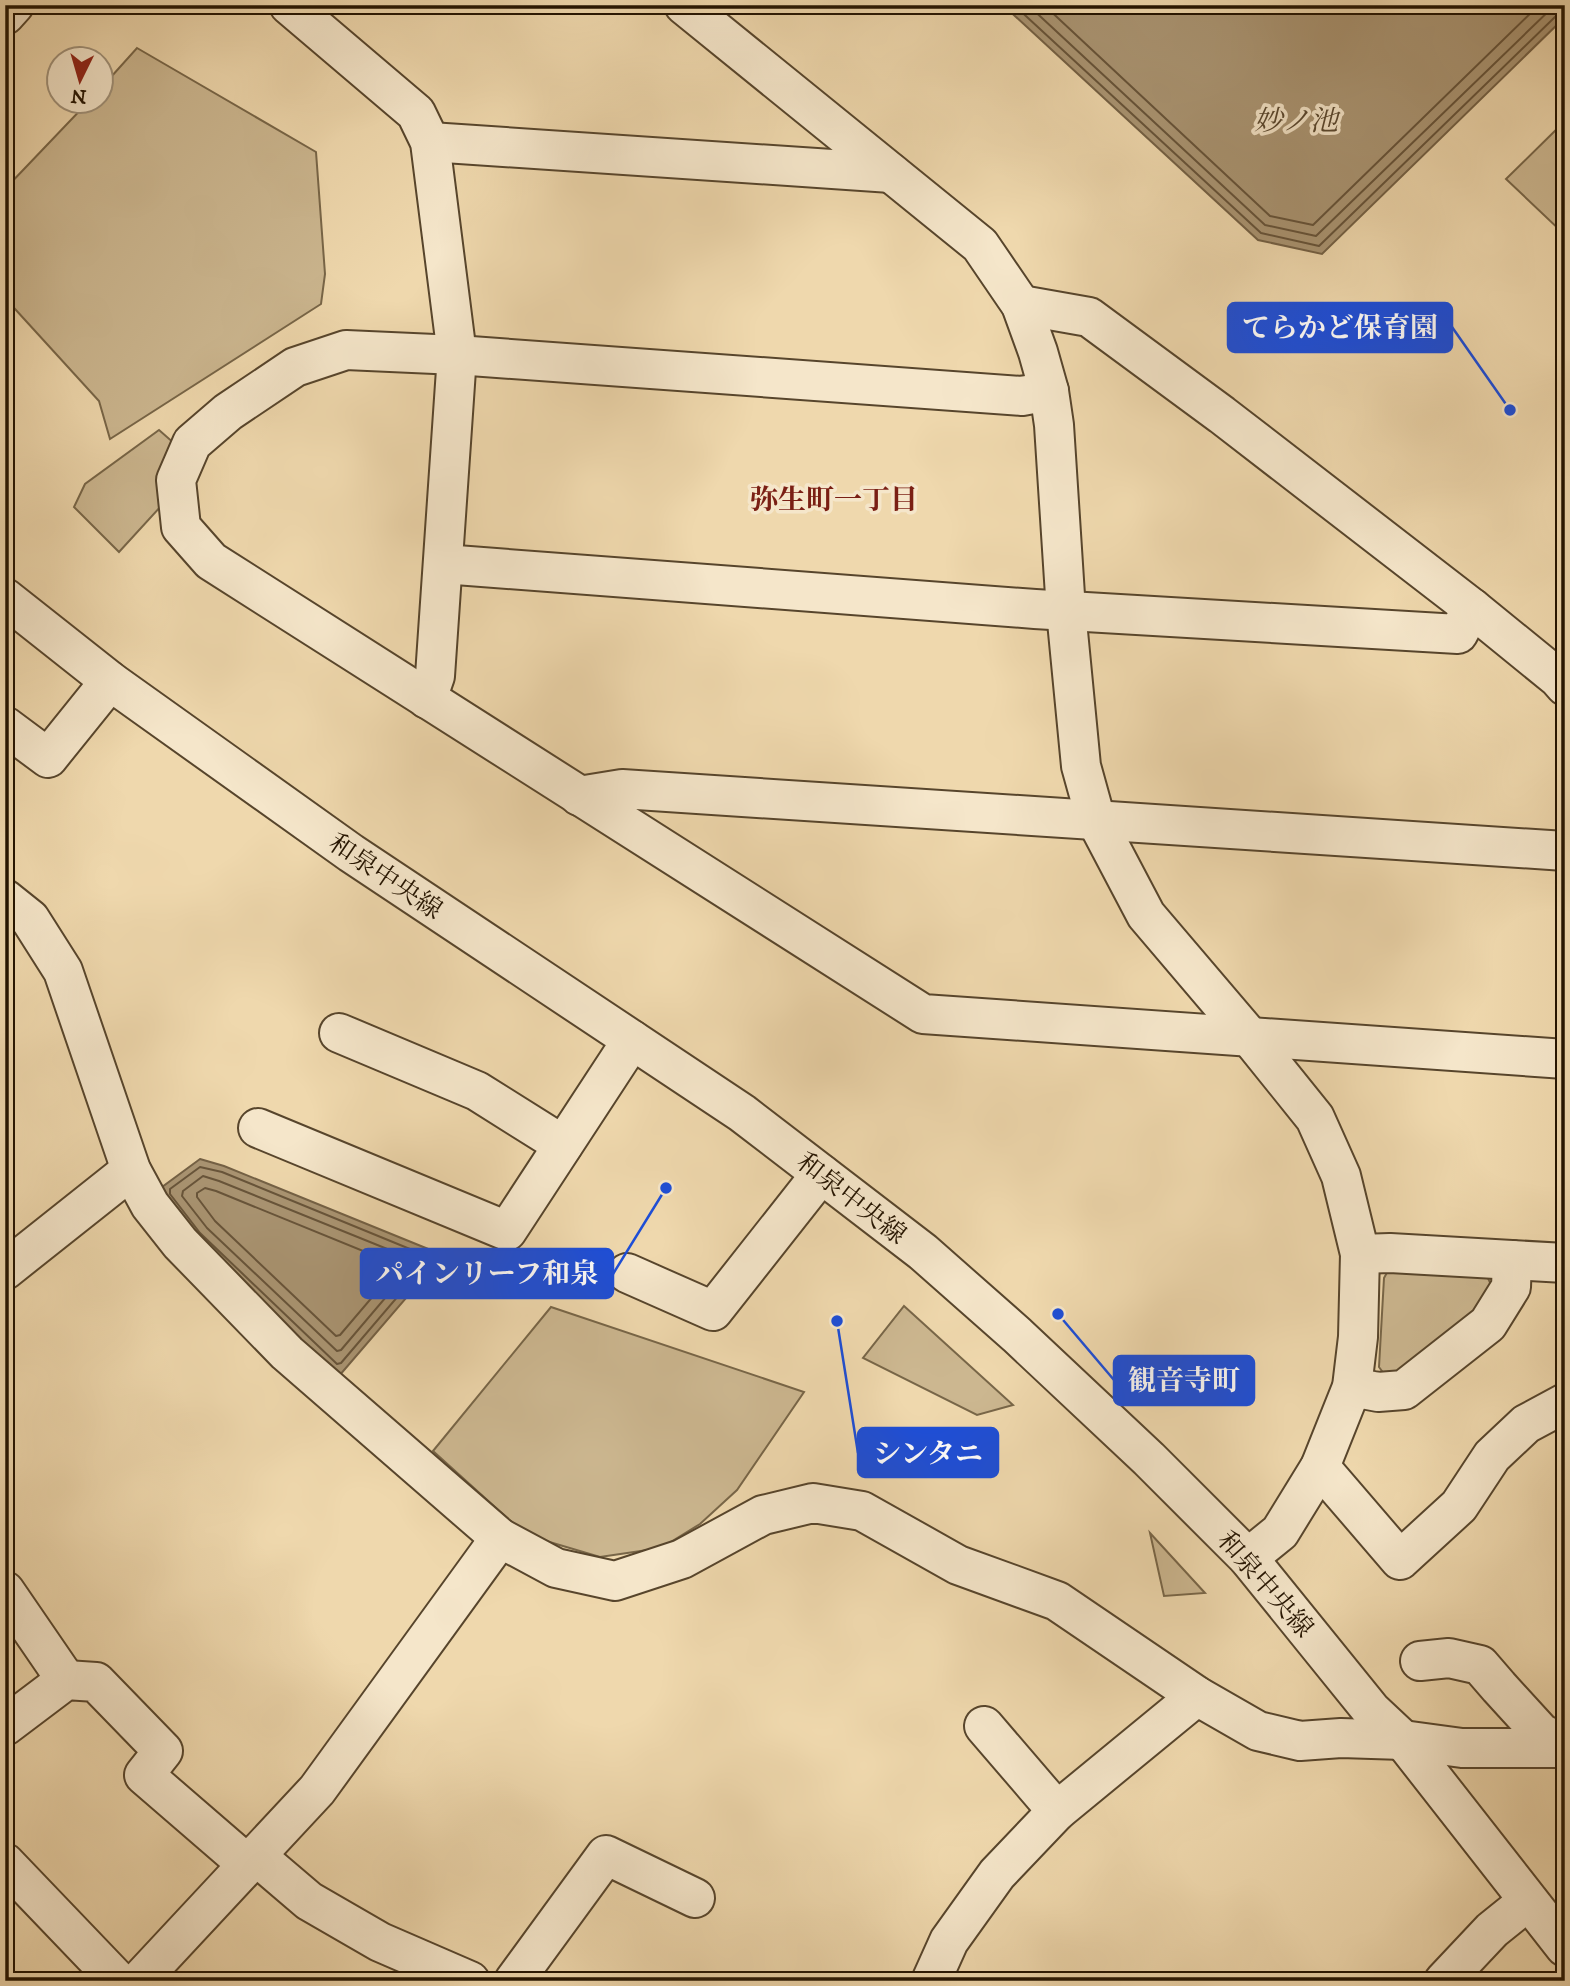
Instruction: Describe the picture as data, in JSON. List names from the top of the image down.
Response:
{
  "streets": {
    "street": ["和泉中央線"]
  },
  "districts": ["弥生町一丁目"],
  "water": ["妙ノ池"],
  "places": [
    "てらかど保育園",
    "パインリーフ和泉",
    "観音寺町",
    "シンタニ"
  ],
  "north": "bottom"
}
